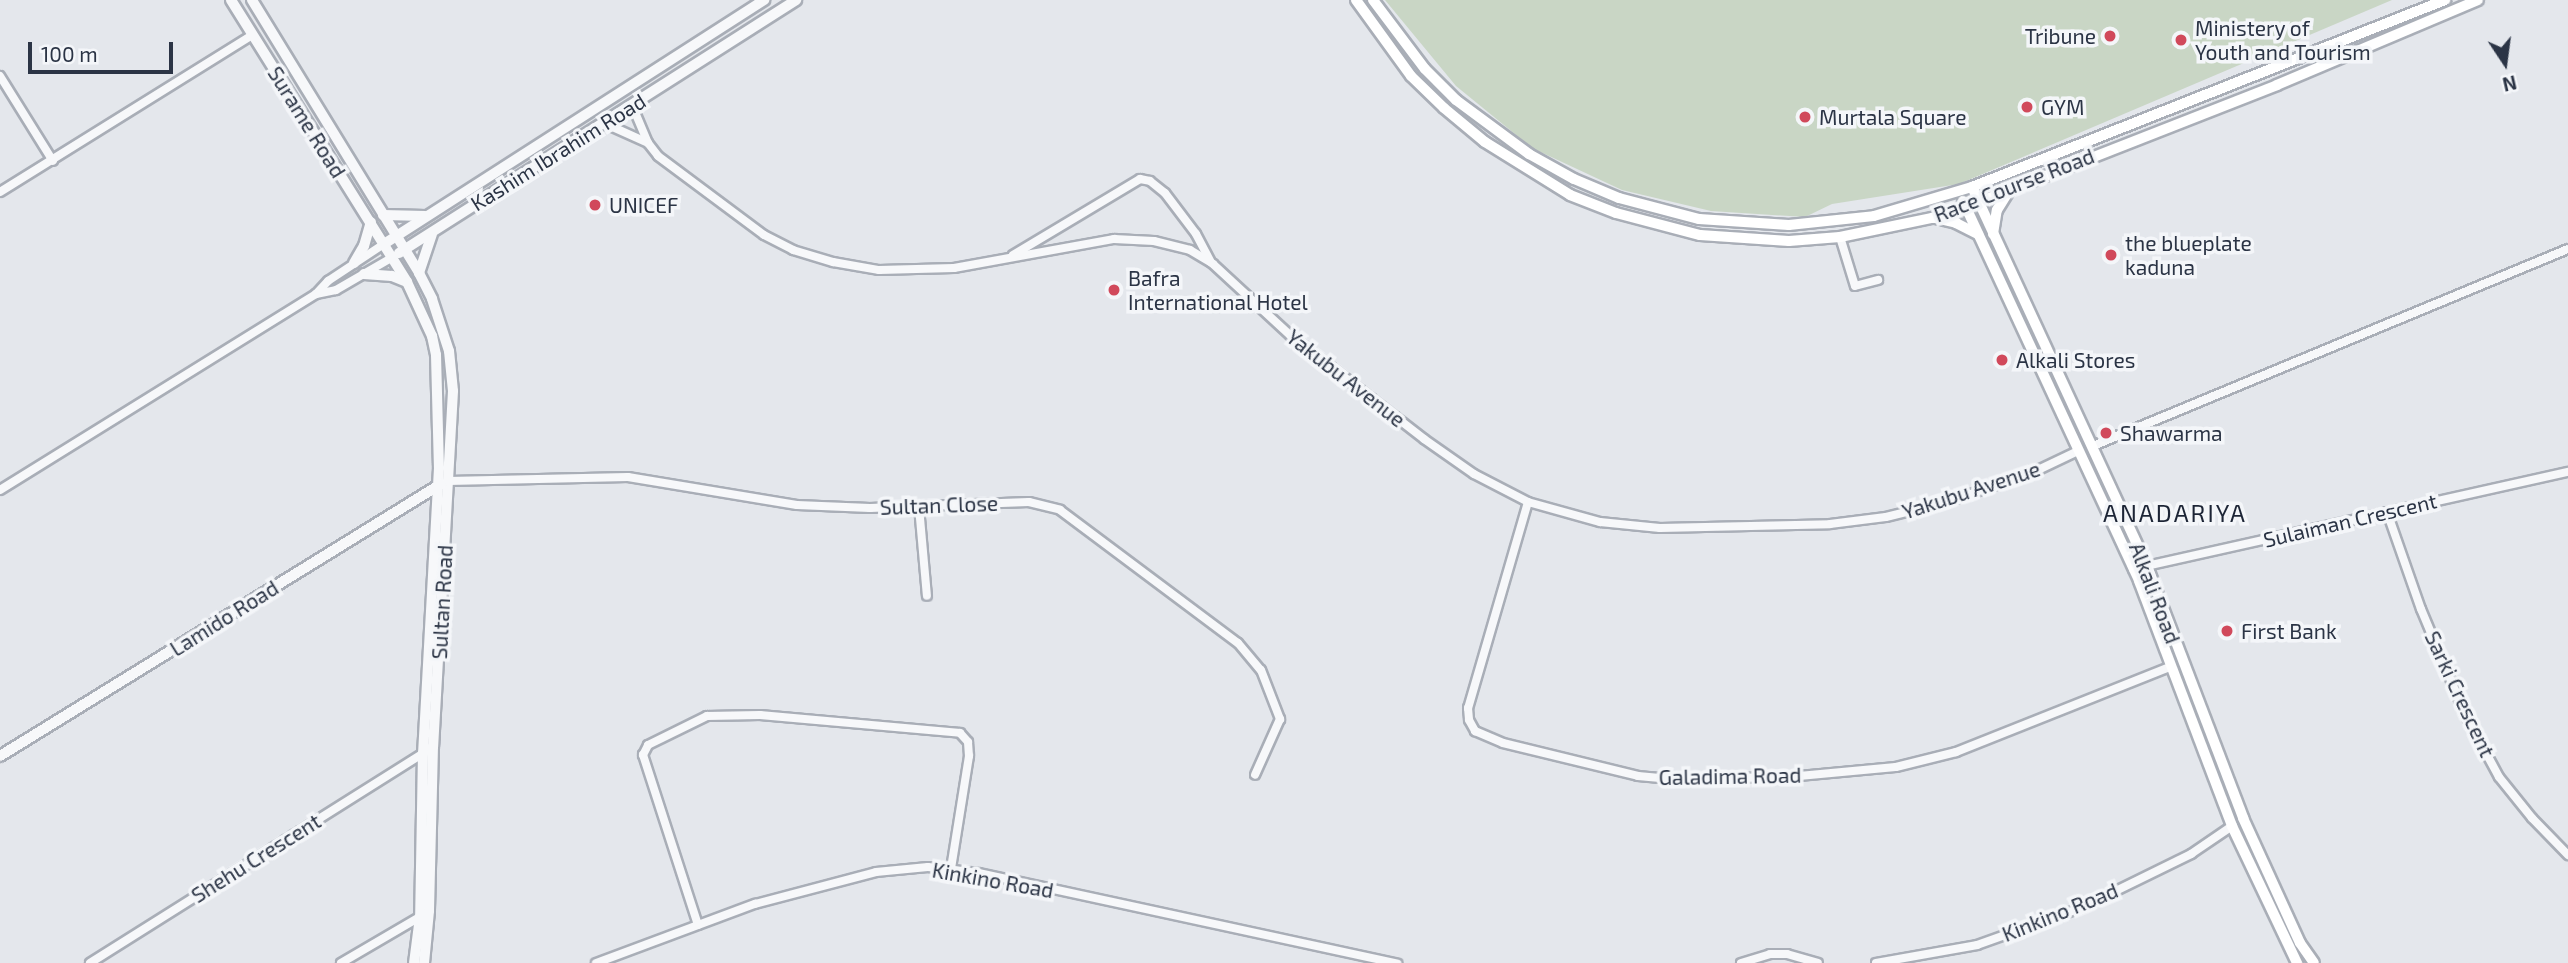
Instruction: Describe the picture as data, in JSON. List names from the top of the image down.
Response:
{
  "streets": {
    "main road": ["Race Course Road", "Alkali Road"],
    "street": [
      "Surame Road",
      "Kashim Ibrahim Road",
      "Yakubu Avenue",
      "Sultan Close",
      "Sulaiman Crescent",
      "Sultan Road",
      "Lamido Road",
      "Sarki Crescent",
      "Galadima Road",
      "Shehu Crescent",
      "Kinkino Road"
    ]
  },
  "crossings": [
    ["Surame Road", "Kashim Ibrahim Road"],
    ["Surame Road", "Sultan Road"],
    ["Kashim Ibrahim Road", "Yakubu Avenue"],
    ["Kashim Ibrahim Road", "Sultan Road"],
    ["Race Course Road", "Alkali Road"],
    ["Yakubu Avenue", "Alkali Road"],
    ["Yakubu Avenue", "Galadima Road"],
    ["Sultan Close", "Sultan Road"],
    ["Sultan Close", "Lamido Road"],
    ["Sulaiman Crescent", "Alkali Road"],
    ["Sulaiman Crescent", "Sarki Crescent"],
    ["Alkali Road", "Galadima Road"],
    ["Alkali Road", "Kinkino Road"],
    ["Sultan Road", "Lamido Road"],
    ["Sultan Road", "Shehu Crescent"]
  ],
  "districts": ["ANADARIYA"],
  "places": [
    "Tribune",
    "Ministery of Youth and Tourism",
    "GYM",
    "Murtala Square",
    "UNICEF",
    "the blueplate kaduna",
    "Bafra International Hotel",
    "Alkali Stores",
    "Shawarma",
    "First Bank"
  ],
  "scale_bar": "100 m",
  "north": "bottom"
}
